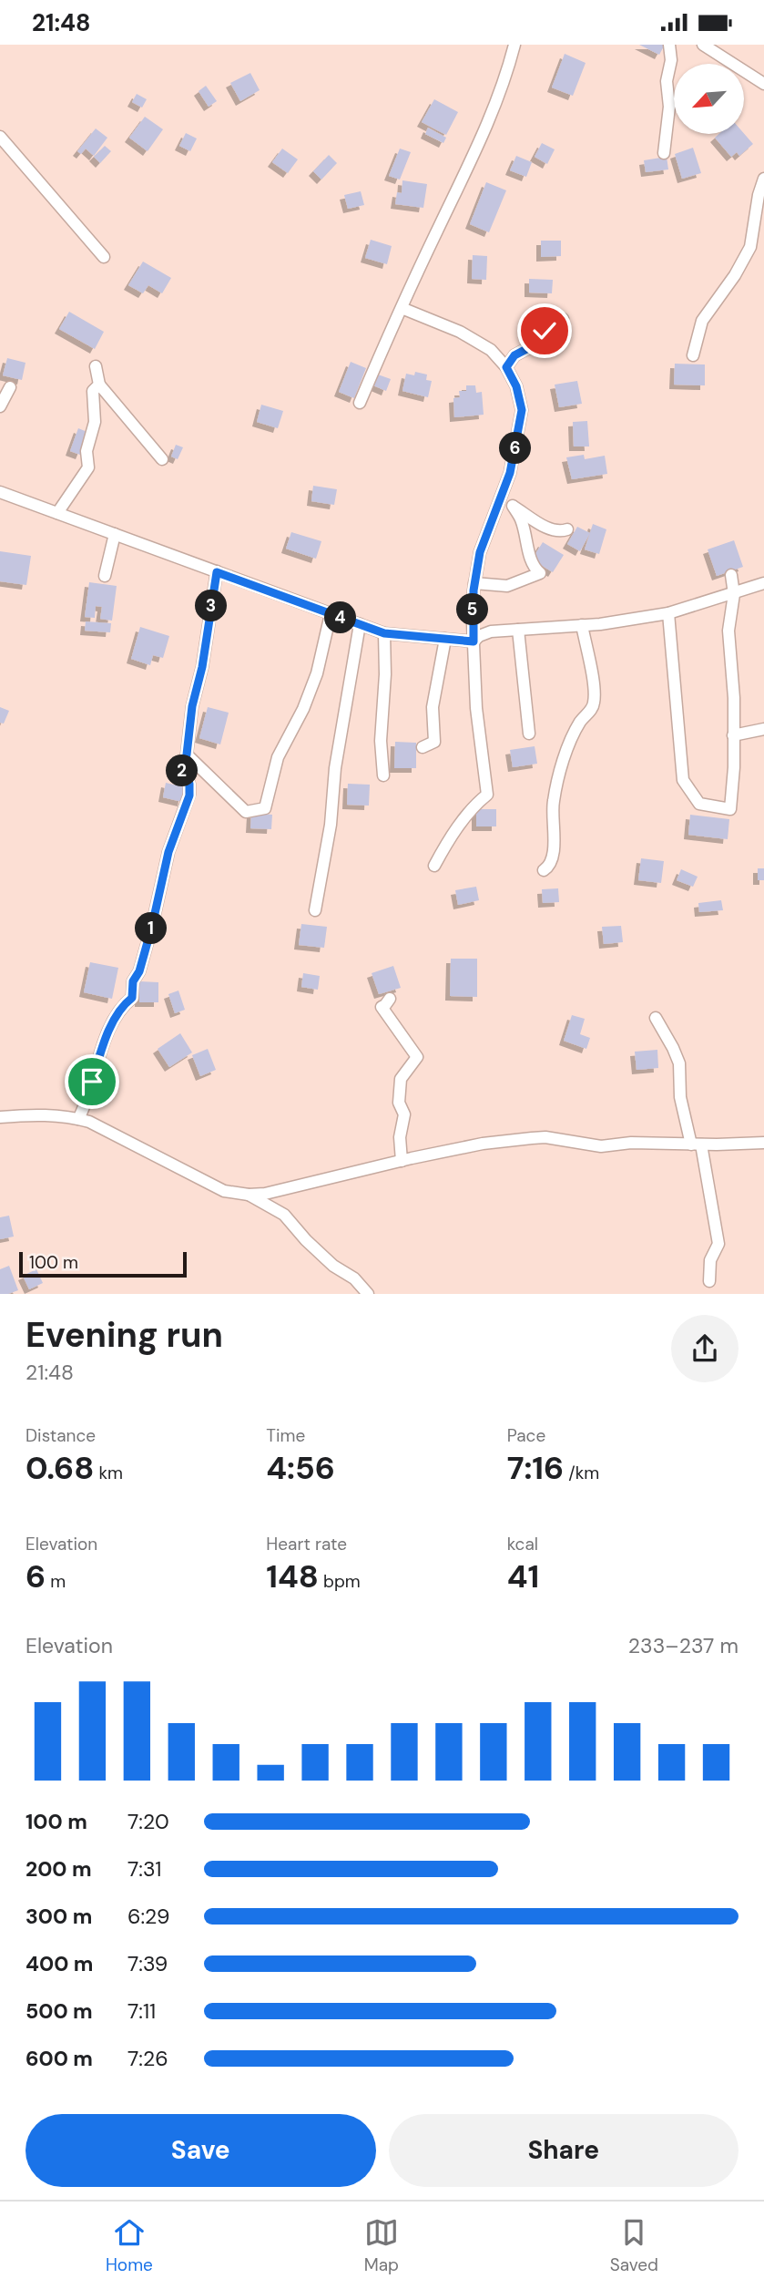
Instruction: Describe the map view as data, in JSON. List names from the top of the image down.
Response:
{
  "scale_bar": "100 m",
  "north": "bottom left",
  "page": {
    "status": "21:48",
    "pins": [
      "6",
      "3",
      "5",
      "4",
      "2",
      "1"
    ],
    "scale": "100 m",
    "heading": ["Evening run", "21:48"],
    "stats": [
      ["Distance", "0.68 km"],
      ["Time", "4:56"],
      ["Pace", "7:16 /km"],
      ["Elevation", "6 m"],
      ["Heart rate", "148 bpm"],
      ["kcal", "41"]
    ],
    "chart": ["Elevation", "233–237 m"],
    "list": [
      {
        "name": "100 m",
        "note": "7:20"
      },
      {
        "name": "200 m",
        "note": "7:31"
      },
      {
        "name": "300 m",
        "note": "6:29"
      },
      {
        "name": "400 m",
        "note": "7:39"
      },
      {
        "name": "500 m",
        "note": "7:11"
      },
      {
        "name": "600 m",
        "note": "7:26"
      }
    ],
    "buttons": ["Save", "Share"],
    "tabs": ["Home", "Map", "Saved"]
  }
}
